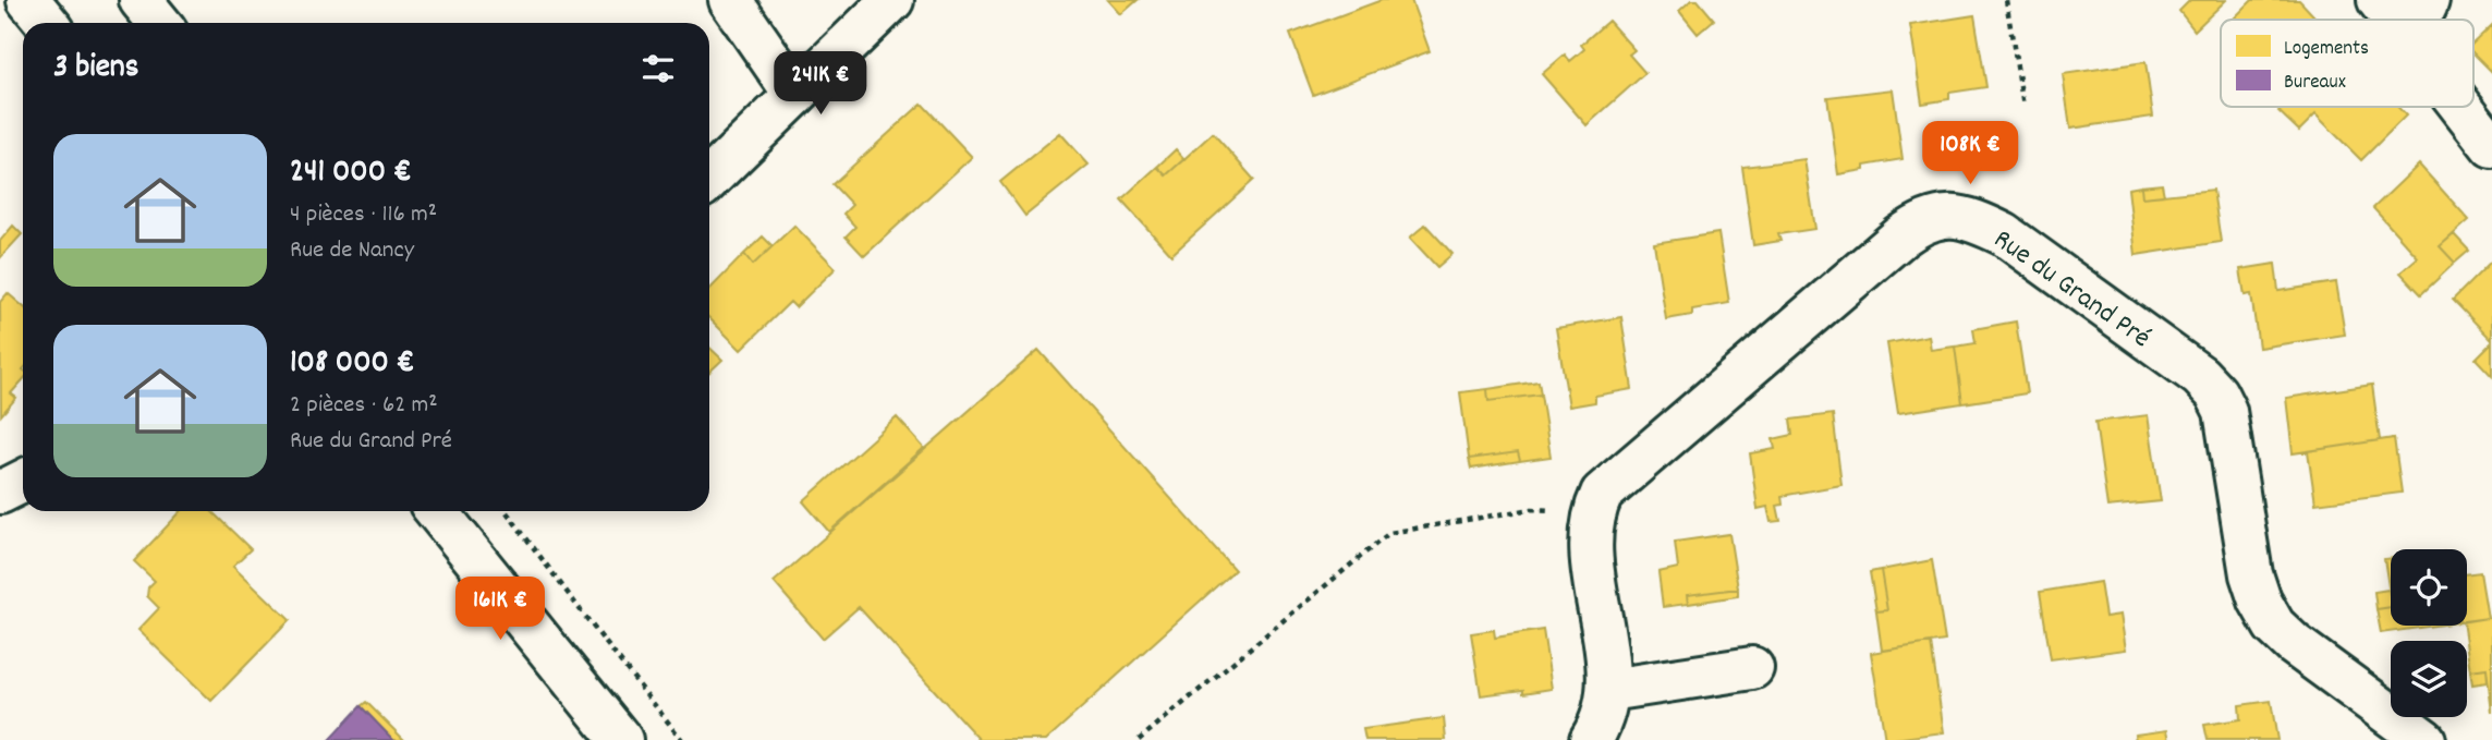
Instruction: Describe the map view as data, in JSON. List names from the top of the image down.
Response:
{
  "streets": {
    "street": ["Rue du Grand Pré"]
  },
  "legend": ["Logements", "Bureaux"],
  "page": {
    "heading": "3 biens",
    "price": ["241K €", "108K €", "161K €"],
    "list": [
      {
        "name": "241 000 €",
        "note": "4 pièces · 116 m² · Rue de Nancy"
      },
      {
        "name": "108 000 €",
        "note": "2 pièces · 62 m² · Rue du Grand Pré"
      }
    ]
  }
}
